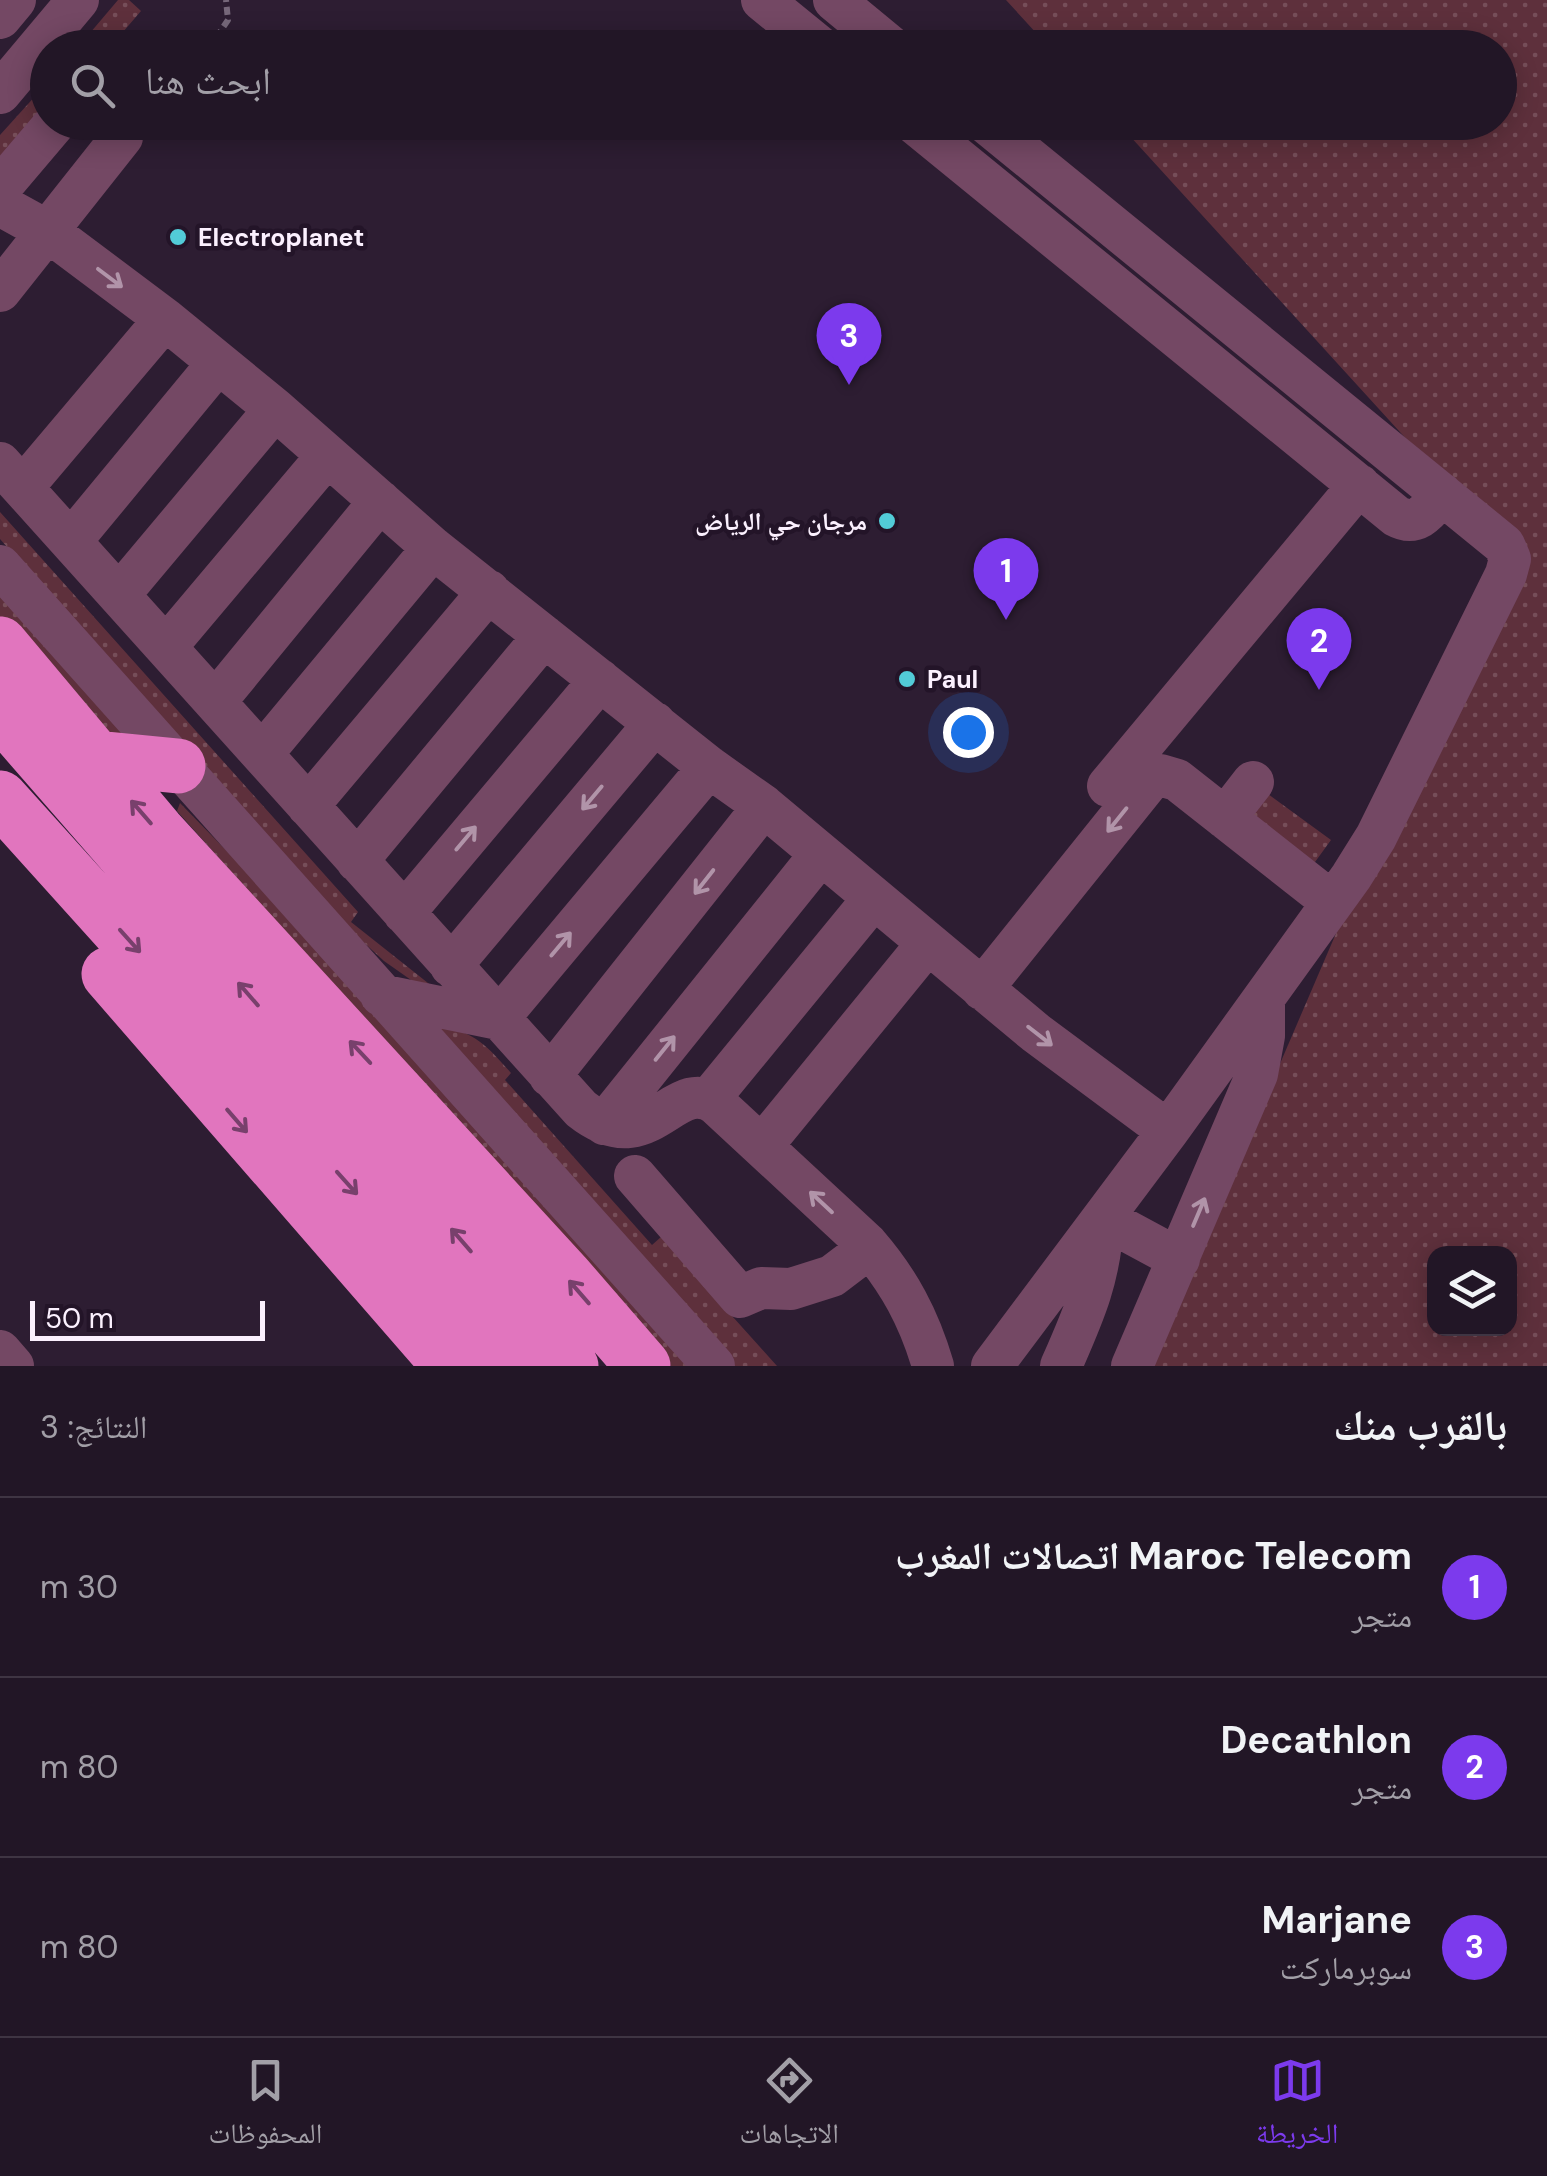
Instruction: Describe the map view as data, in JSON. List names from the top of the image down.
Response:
{
  "places": ["Electroplanet", "مرجان حي الرياض", "Paul"],
  "scale_bar": "50 m",
  "page": {
    "search": "ابحث هنا",
    "pins": ["3", "1", "2"],
    "scale": "50 m",
    "heading": ["بالقرب منك", "النتائج: 3"],
    "list": [
      {
        "mark": "1",
        "name": "Maroc Telecom اتصالات المغرب",
        "note": "متجر",
        "value": "30 m"
      },
      {
        "mark": "2",
        "name": "Decathlon",
        "note": "متجر",
        "value": "80 m"
      },
      {
        "mark": "3",
        "name": "Marjane",
        "note": "سوبرماركت",
        "value": "80 m"
      }
    ],
    "nav": ["الخريطة", "الاتجاهات", "المحفوظات"]
  }
}
